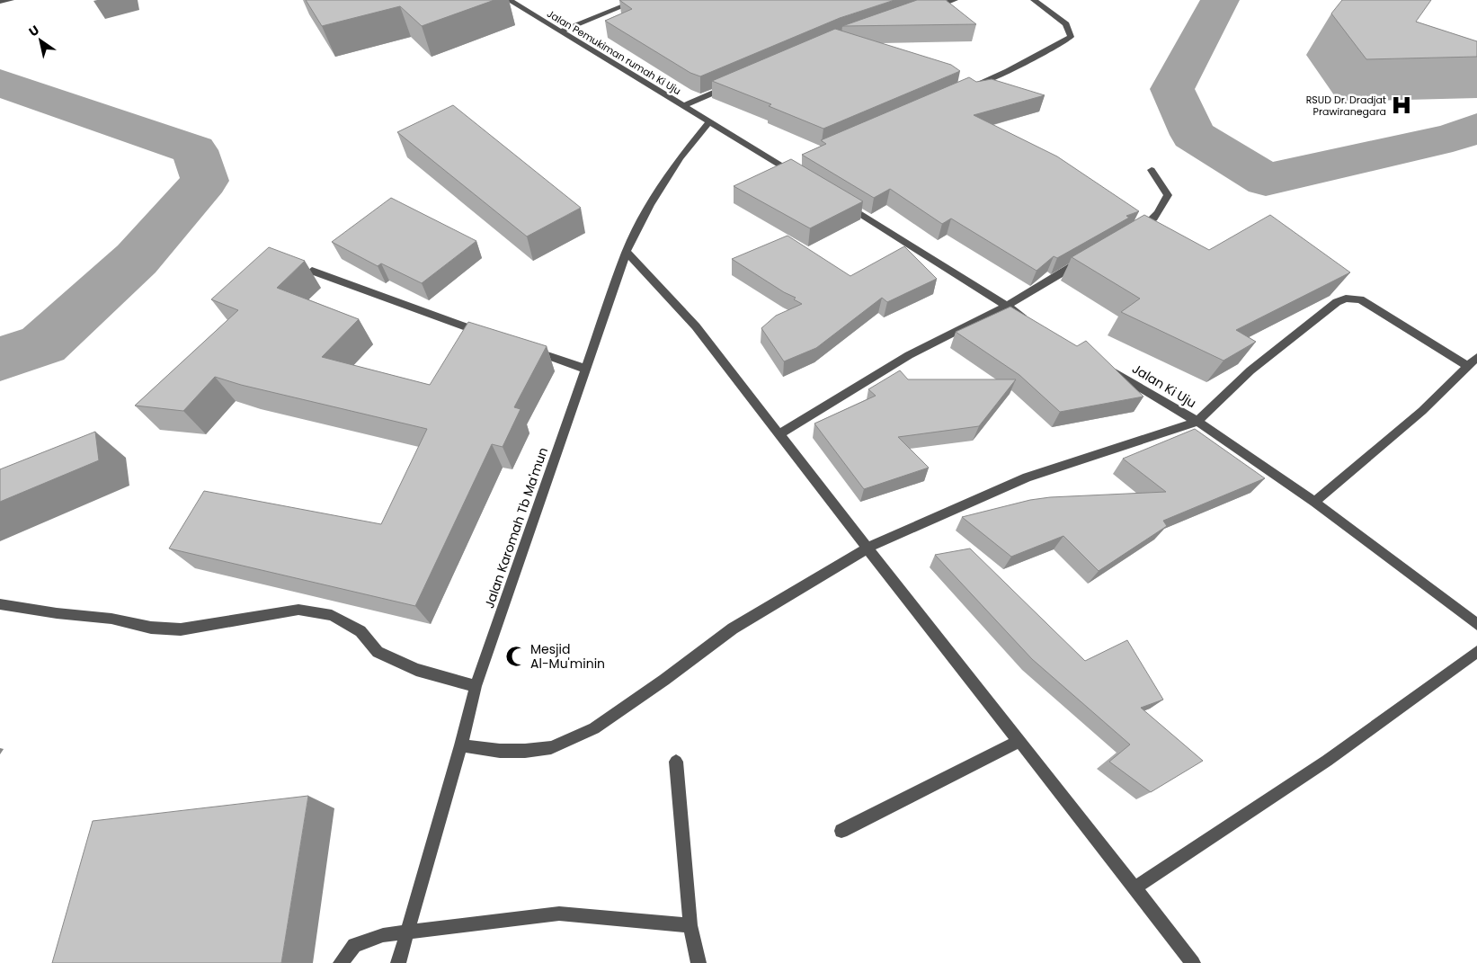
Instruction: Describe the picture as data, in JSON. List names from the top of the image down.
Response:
{
  "streets": {
    "street": ["Jalan Pemukiman rumah Ki Uju", "Jalan Ki Uju", "Jalan Karomah Tb Ma'mun"]
  },
  "crossings": [
    ["Jalan Pemukiman rumah Ki Uju", "Jalan Karomah Tb Ma'mun"]
  ],
  "places": {
    "hospital": ["RSUD Dr. Dradjat Prawiranegara"],
    "mosque": ["Mesjid Al-Mu'minin"]
  },
  "north": "top left"
}
